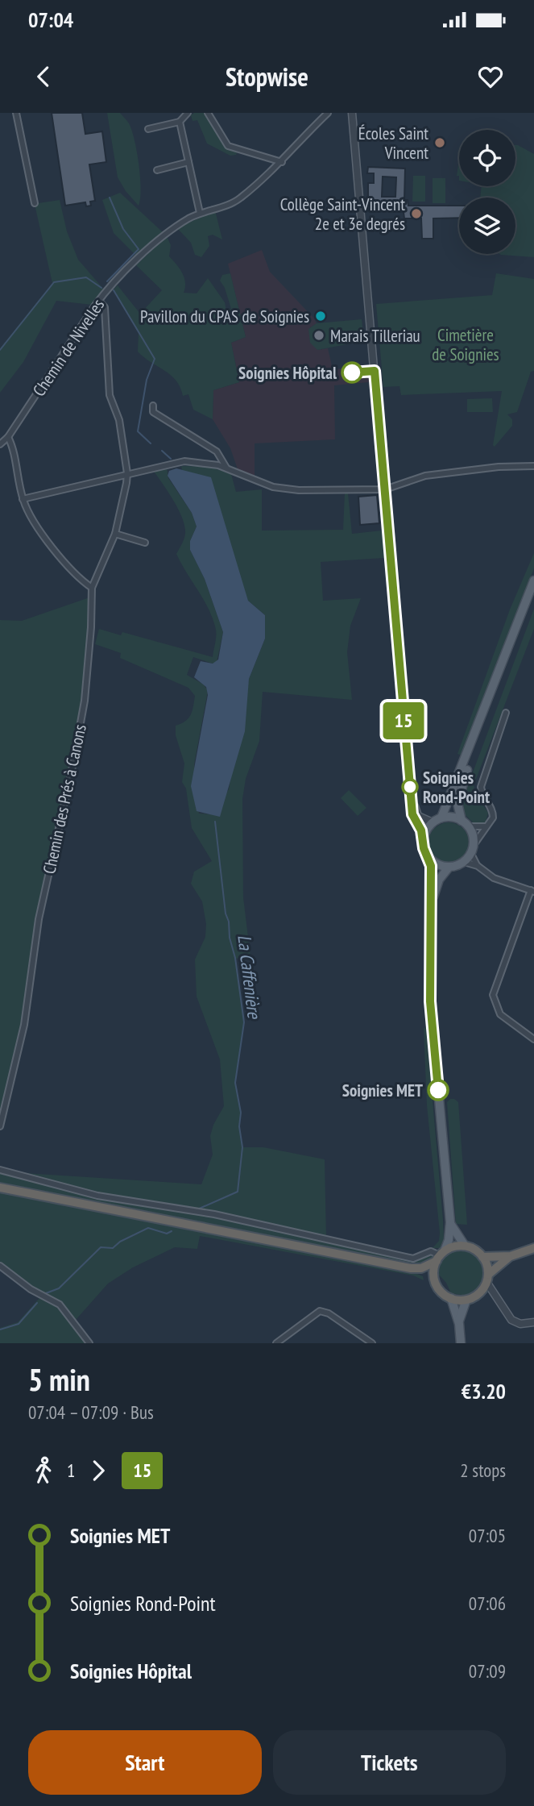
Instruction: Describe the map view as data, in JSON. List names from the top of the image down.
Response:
{
  "streets": {
    "street": ["Chemin de Nivelles", "Chemin des Prés à Canons"]
  },
  "water": ["La Caffenière"],
  "parks": ["Cimetière de Soignies"],
  "places": [
    "Écoles Saint Vincent",
    "Collège Saint-Vincent 2e et 3e degrés",
    "Pavillon du CPAS de Soignies",
    "Marais Tilleriau",
    "Soignies Hôpital",
    "Soignies Rond-Point",
    "Soignies MET"
  ],
  "lines": ["bus line 15"],
  "page": {
    "status": "07:04",
    "header": "Stopwise",
    "on_map": "15",
    "heading": ["5 min", "07:04 – 07:09 · Bus", "€3.20"],
    "legs": ["1", "15", "2 stops"],
    "list": [
      {
        "name": "Soignies MET",
        "value": "07:05"
      },
      {
        "name": "Soignies Rond-Point",
        "value": "07:06"
      },
      {
        "name": "Soignies Hôpital",
        "value": "07:09"
      }
    ],
    "buttons": ["Start", "Tickets"]
  }
}
